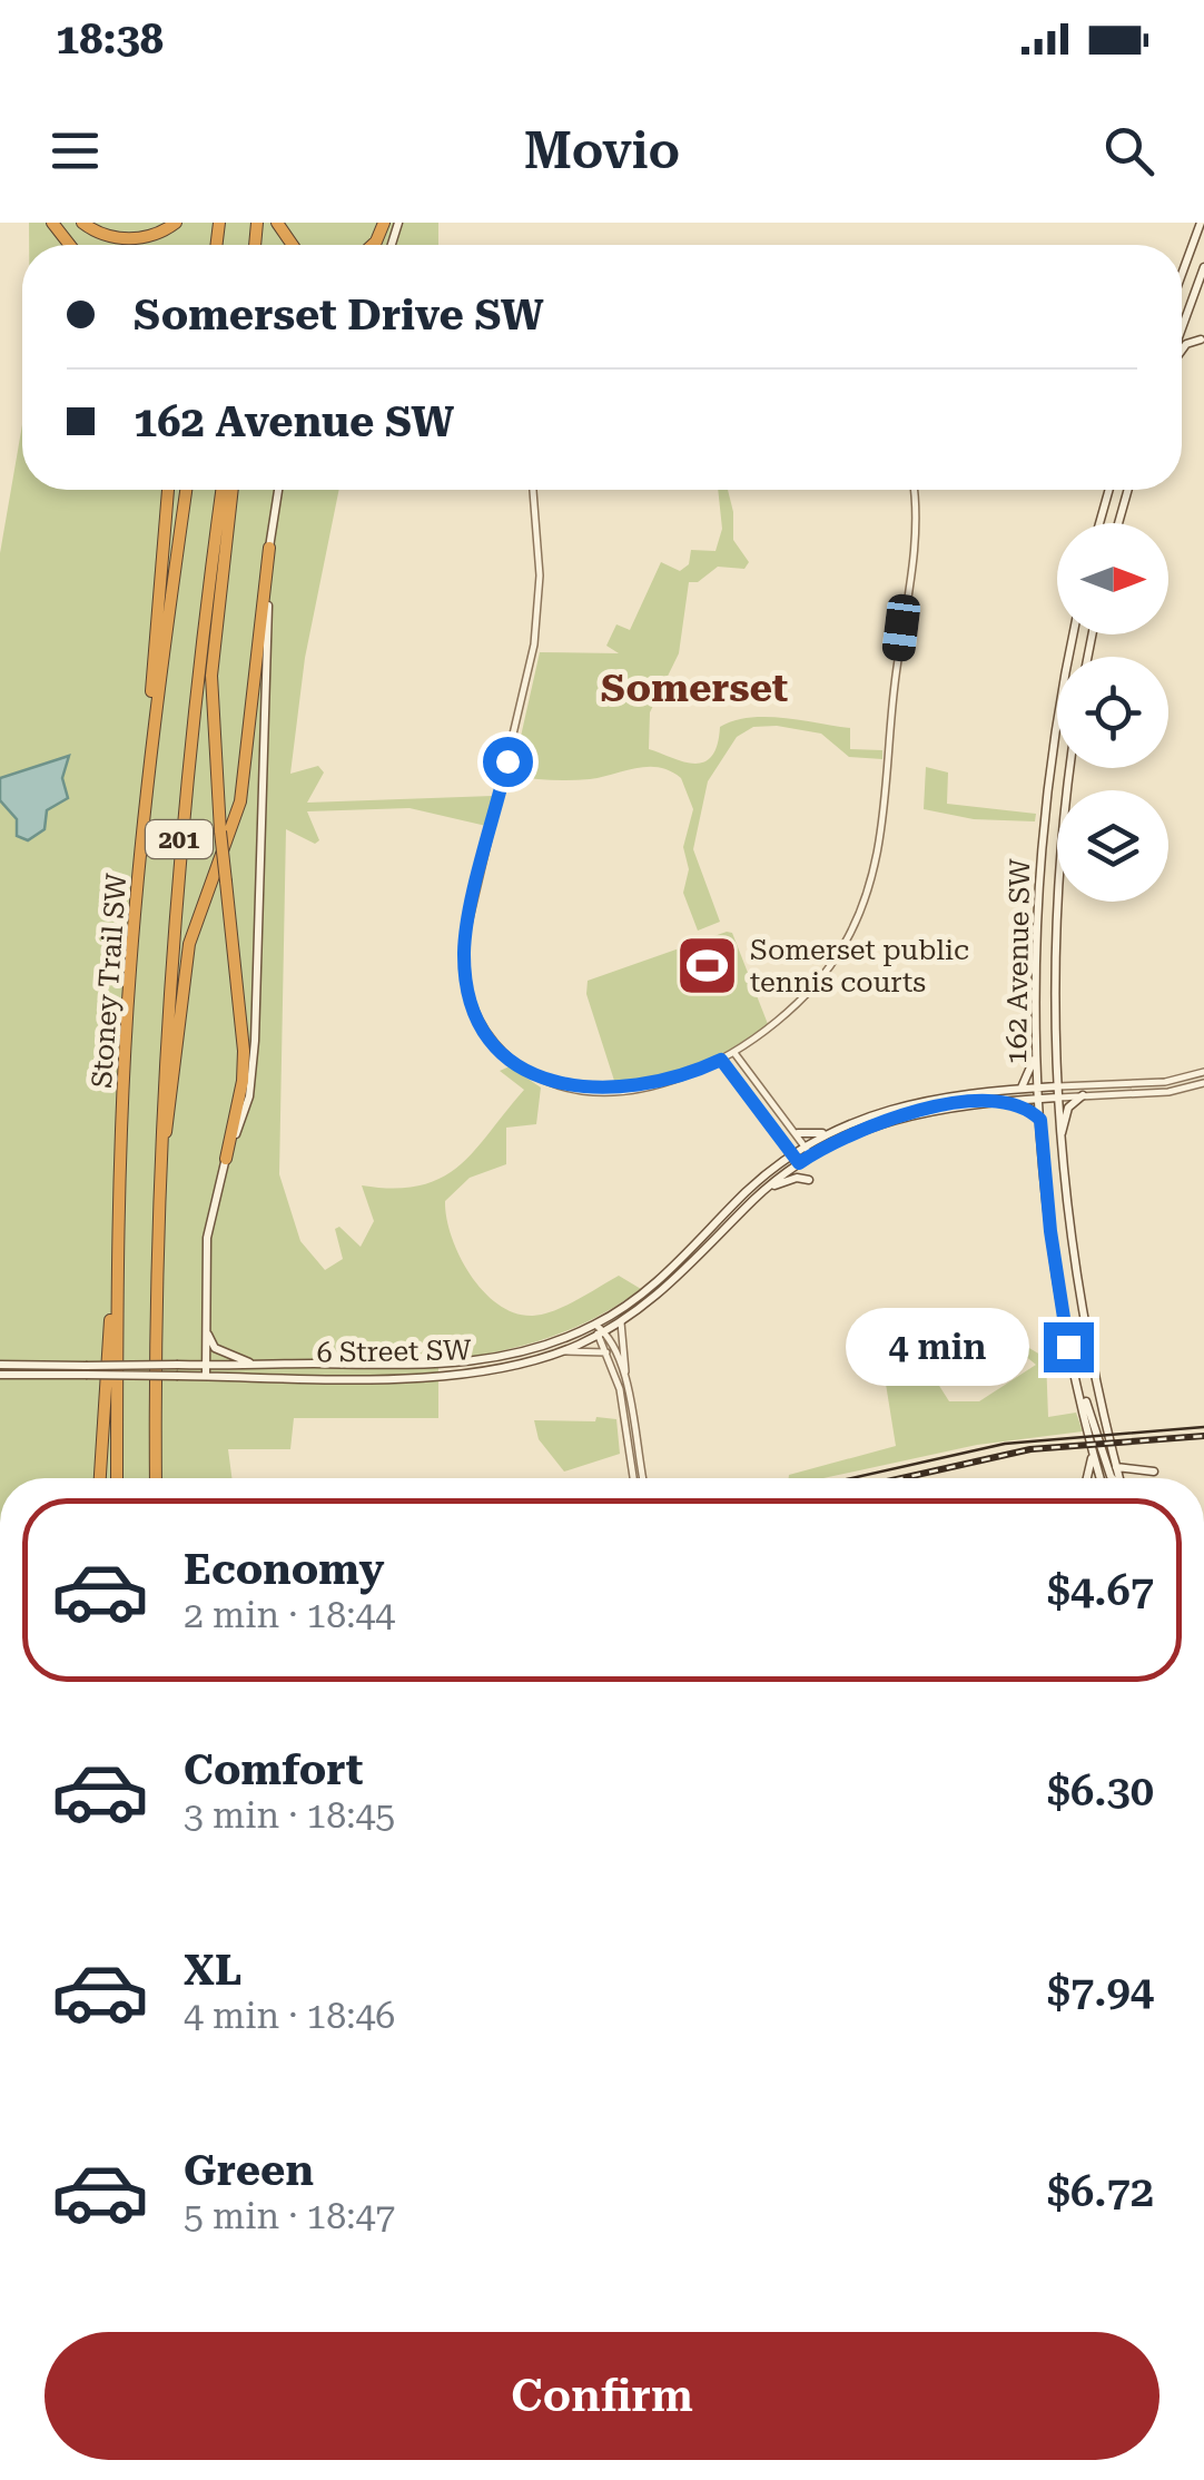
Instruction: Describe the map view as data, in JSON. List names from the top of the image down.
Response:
{
  "streets": {
    "highway": ["201", "Stoney Trail SW"],
    "main road": ["162 Avenue SW", "6 Street SW"]
  },
  "crossings": [
    ["162 Avenue SW", "6 Street SW"]
  ],
  "districts": ["Somerset"],
  "places": {
    "sports": ["Somerset public tennis courts"]
  },
  "north": "right",
  "page": {
    "status": "18:38",
    "header": "Movio",
    "banner": ["Somerset Drive SW", "162 Avenue SW"],
    "bubble": "4 min",
    "list": [
      {
        "name": "Economy",
        "note": "2 min · 18:44",
        "value": "$4.67"
      },
      {
        "name": "Comfort",
        "note": "3 min · 18:45",
        "value": "$6.30"
      },
      {
        "name": "XL",
        "note": "4 min · 18:46",
        "value": "$7.94"
      },
      {
        "name": "Green",
        "note": "5 min · 18:47",
        "value": "$6.72"
      }
    ],
    "buttons": "Confirm"
  }
}
